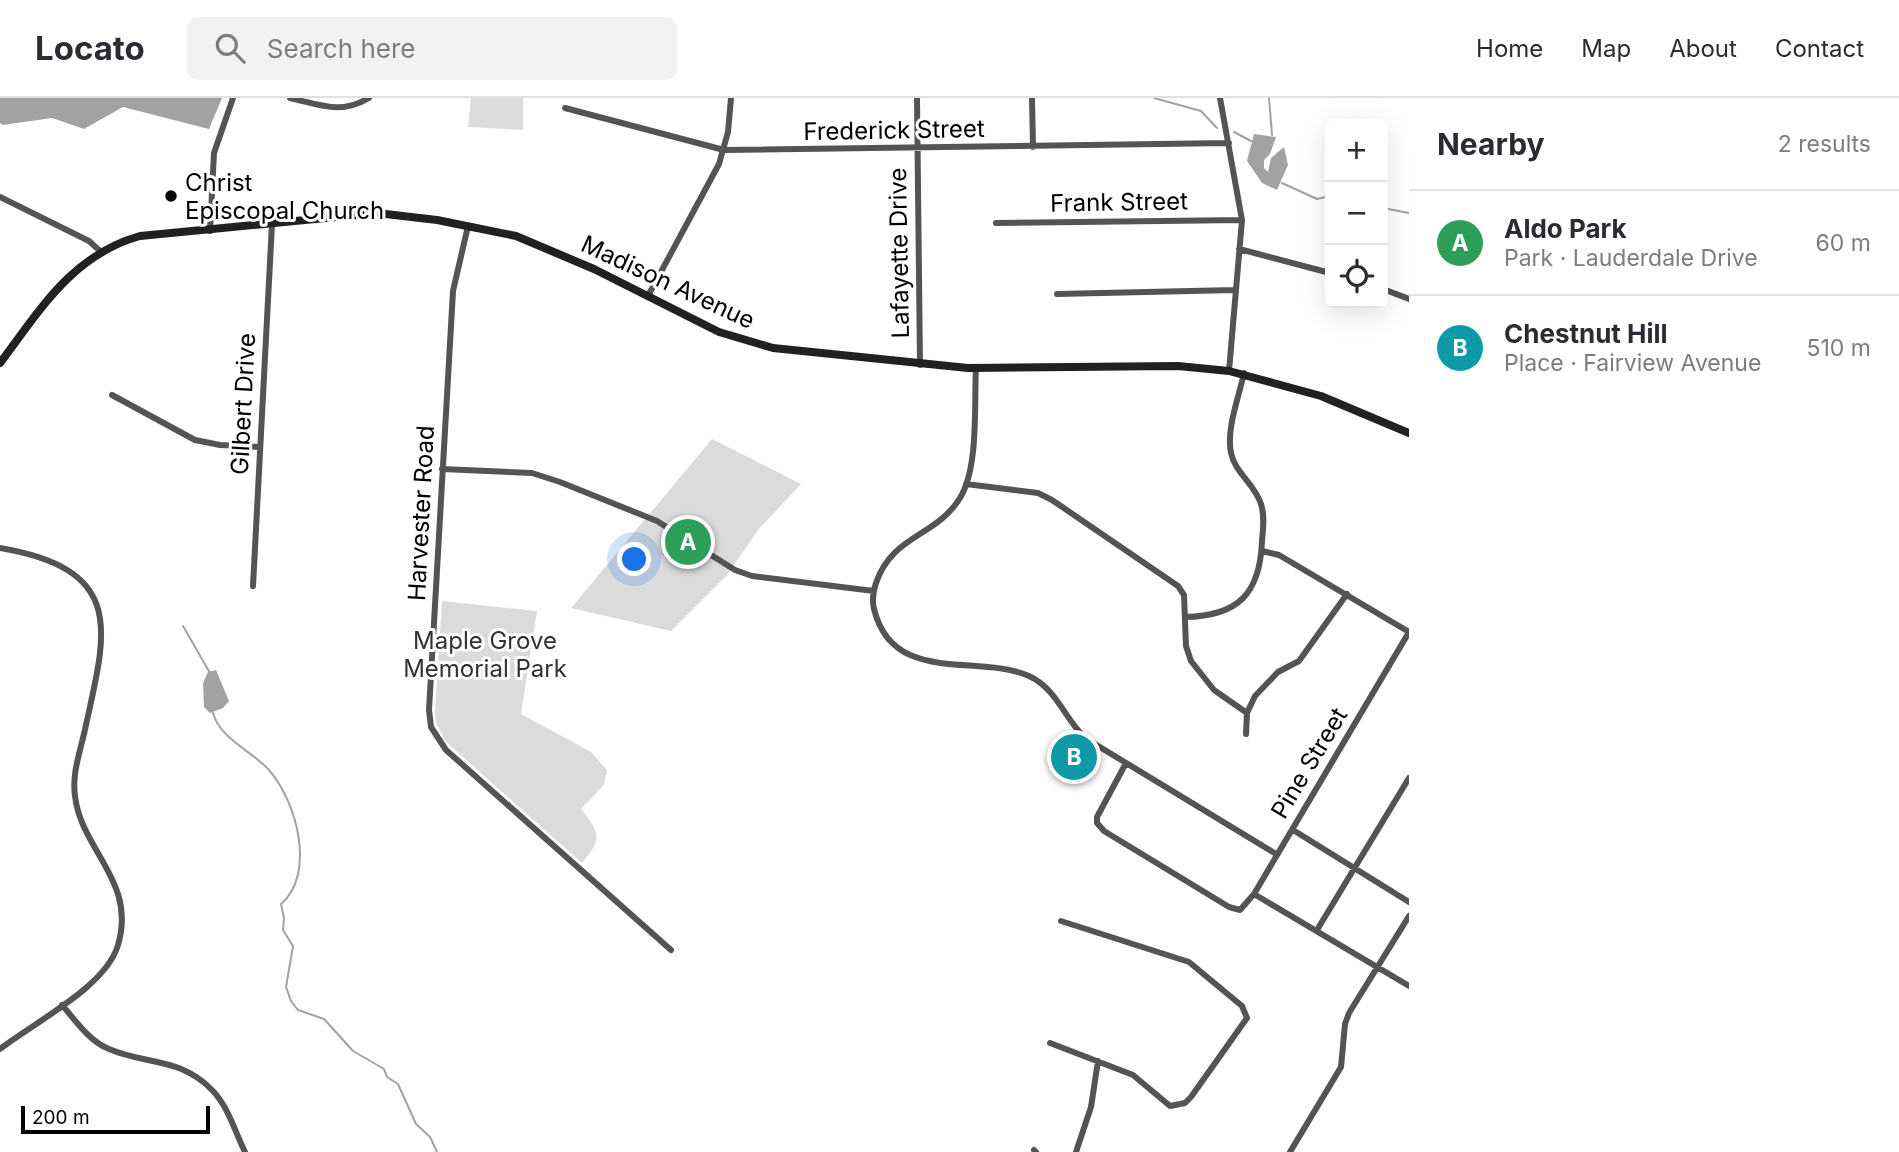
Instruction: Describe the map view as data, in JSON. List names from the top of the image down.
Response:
{
  "streets": {
    "street": [
      "Frederick Street",
      "Frank Street",
      "Lafayette Drive",
      "Madison Avenue",
      "Gilbert Drive",
      "Harvester Road",
      "Pine Street"
    ]
  },
  "crossings": [
    ["Frederick Street", "Lafayette Drive"],
    ["Lafayette Drive", "Madison Avenue"],
    ["Madison Avenue", "Gilbert Drive"],
    ["Madison Avenue", "Harvester Road"]
  ],
  "parks": ["Maple Grove Memorial Park"],
  "places": ["Christ Episcopal Church"],
  "scale_bar": "200 m",
  "page": {
    "header": "Locato",
    "search": "Search here",
    "nav": [
      "Home",
      "Map",
      "About",
      "Contact"
    ],
    "heading": ["Nearby", "2 results"],
    "map_buttons": ["+", "−"],
    "list": [
      {
        "mark": "A",
        "name": "Aldo Park",
        "note": "Park · Lauderdale Drive",
        "value": "60 m"
      },
      {
        "mark": "B",
        "name": "Chestnut Hill",
        "note": "Place · Fairview Avenue",
        "value": "510 m"
      }
    ],
    "pins": ["A", "B"],
    "scale": "200 m"
  }
}
